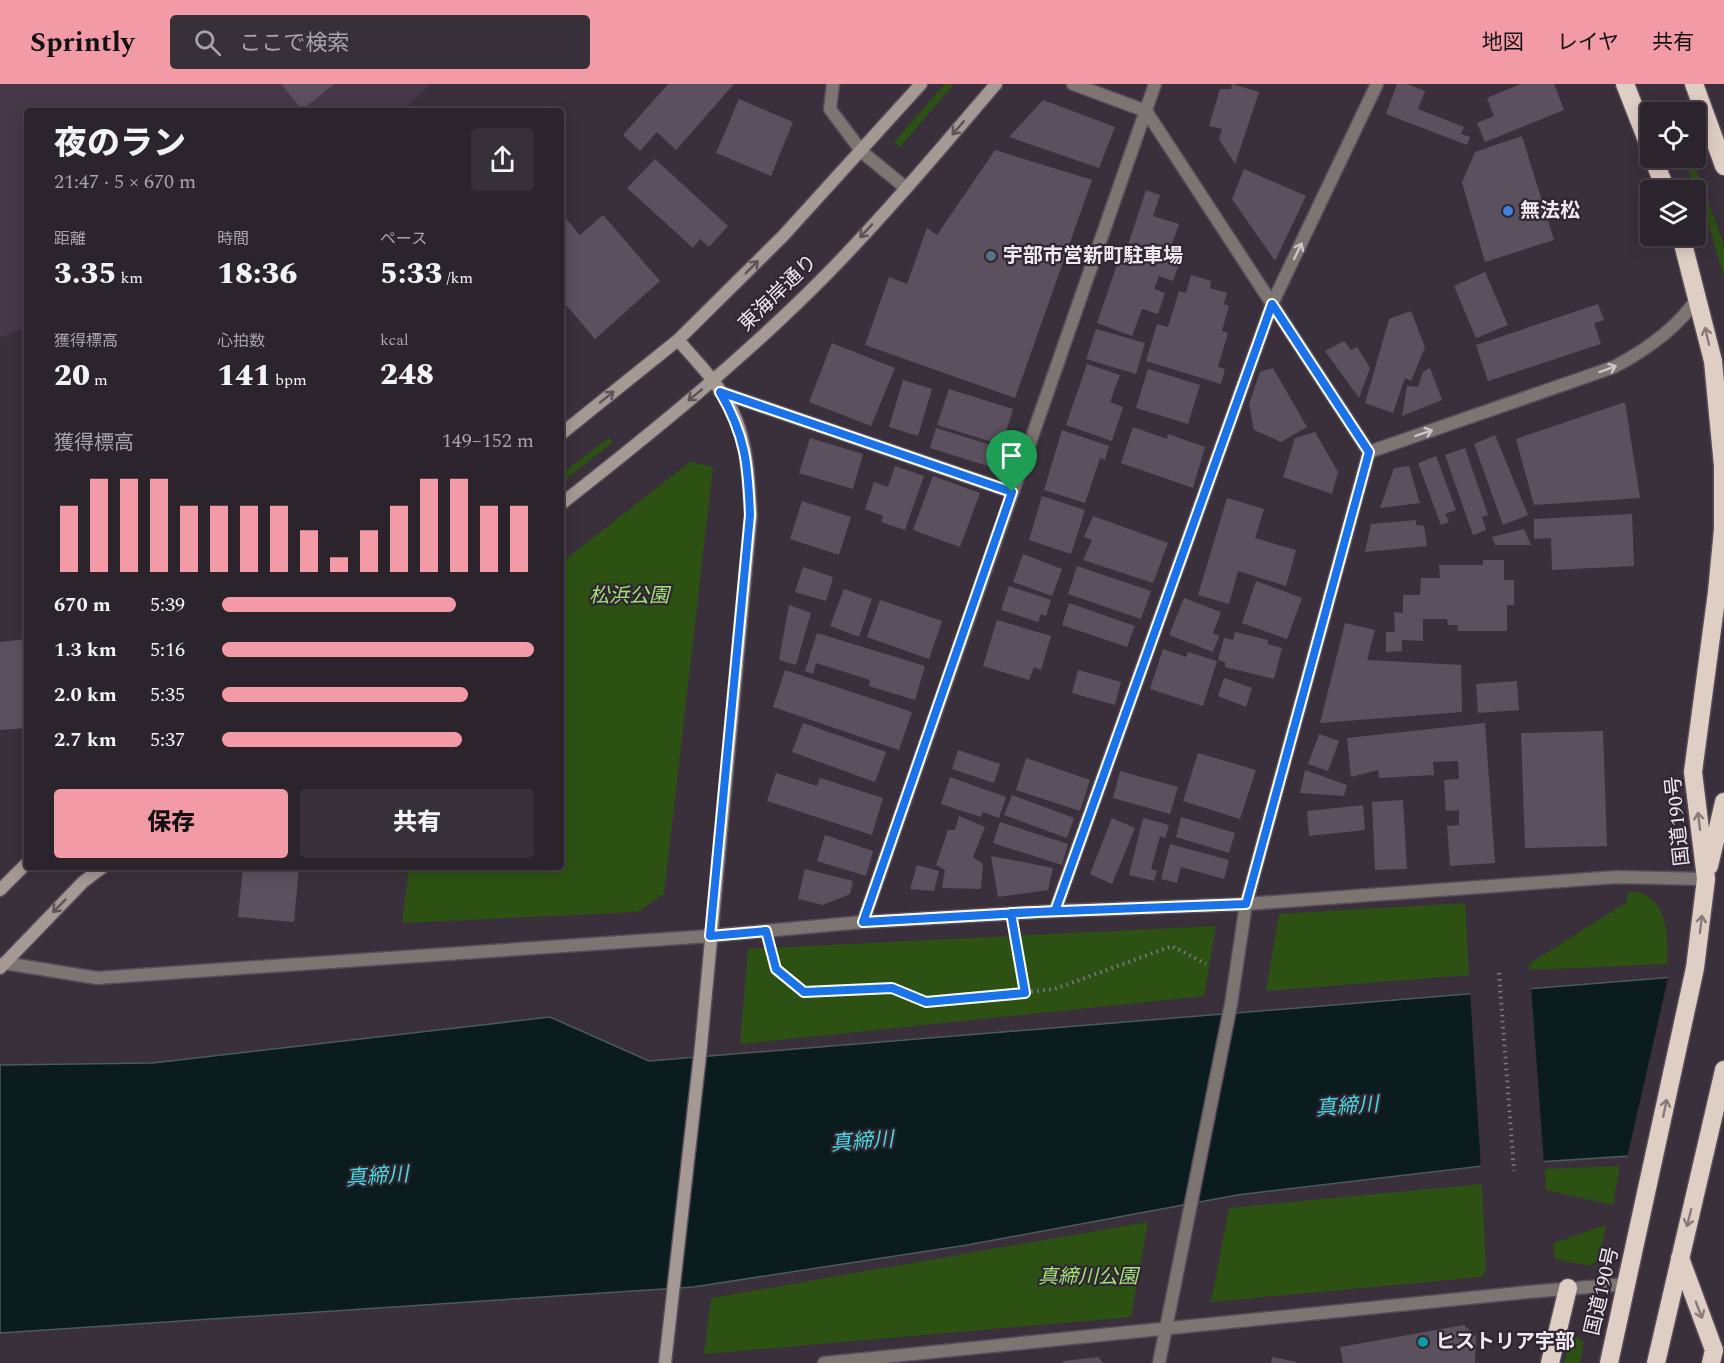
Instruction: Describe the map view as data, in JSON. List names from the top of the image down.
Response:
{
  "streets": {
    "highway": ["国道190号"],
    "street": ["東海岸通り"]
  },
  "water": ["真締川"],
  "parks": ["松浜公園", "真締川公園"],
  "places": ["無法松", "宇部市営新町駐車場", "ヒストリア宇部"],
  "page": {
    "header": "Sprintly",
    "search": "ここで検索",
    "nav": ["地図", "レイヤ", "共有"],
    "heading": ["夜のラン", "21:47 · 5 × 670 m"],
    "stats": [
      ["距離", "3.35 km"],
      ["時間", "18:36"],
      ["ペース", "5:33 /km"],
      ["獲得標高", "20 m"],
      ["心拍数", "141 bpm"],
      ["kcal", "248"]
    ],
    "chart": ["獲得標高", "149–152 m"],
    "list": [
      {
        "name": "670 m",
        "note": "5:39"
      },
      {
        "name": "1.3 km",
        "note": "5:16"
      },
      {
        "name": "2.0 km",
        "note": "5:35"
      },
      {
        "name": "2.7 km",
        "note": "5:37"
      }
    ],
    "buttons": ["保存", "共有"]
  }
}
